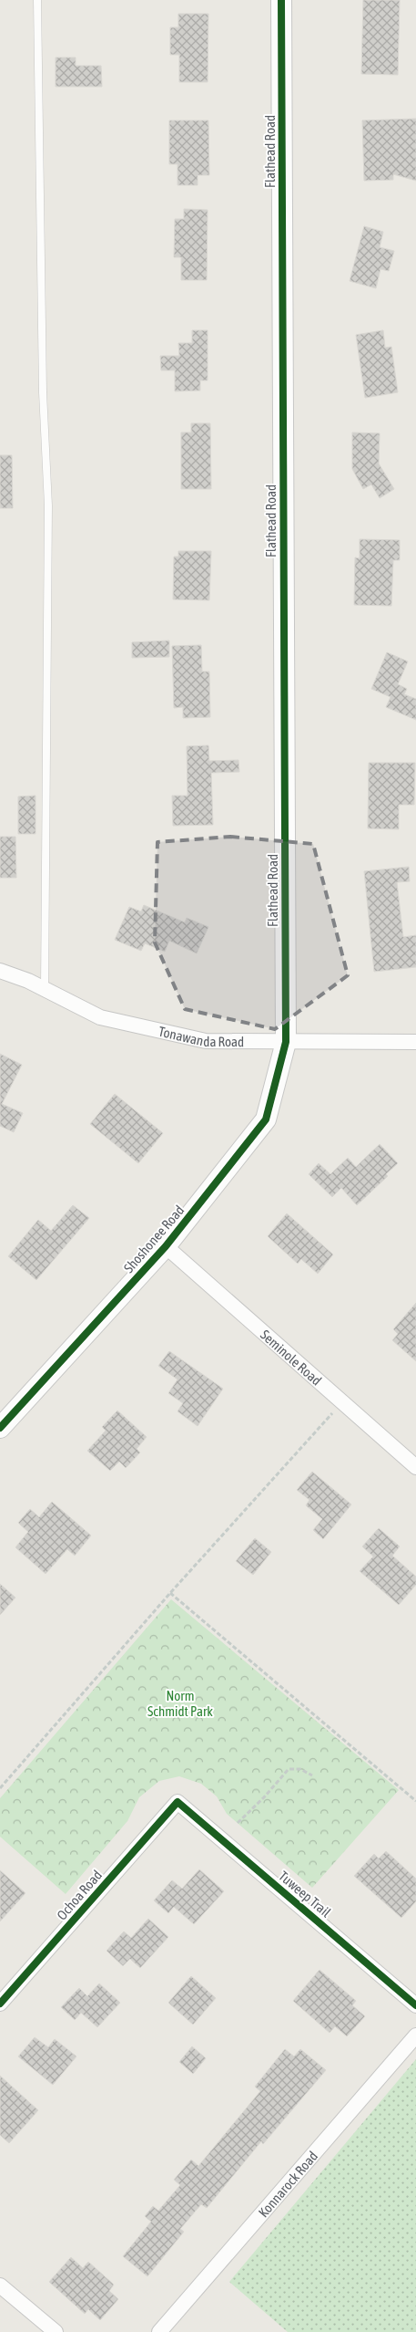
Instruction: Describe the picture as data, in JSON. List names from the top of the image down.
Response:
{
  "streets": {
    "street": [
      "Flathead Road",
      "Tonawanda Road",
      "Shoshonee Road",
      "Seminole Road",
      "Tuweep Trail",
      "Ochoa Road",
      "Konnarock Road"
    ]
  },
  "crossings": [
    ["Flathead Road", "Tonawanda Road"],
    ["Flathead Road", "Shoshonee Road"],
    ["Tonawanda Road", "Shoshonee Road"],
    ["Shoshonee Road", "Seminole Road"],
    ["Tuweep Trail", "Ochoa Road"]
  ],
  "parks": ["Norm Schmidt Park"]
}
